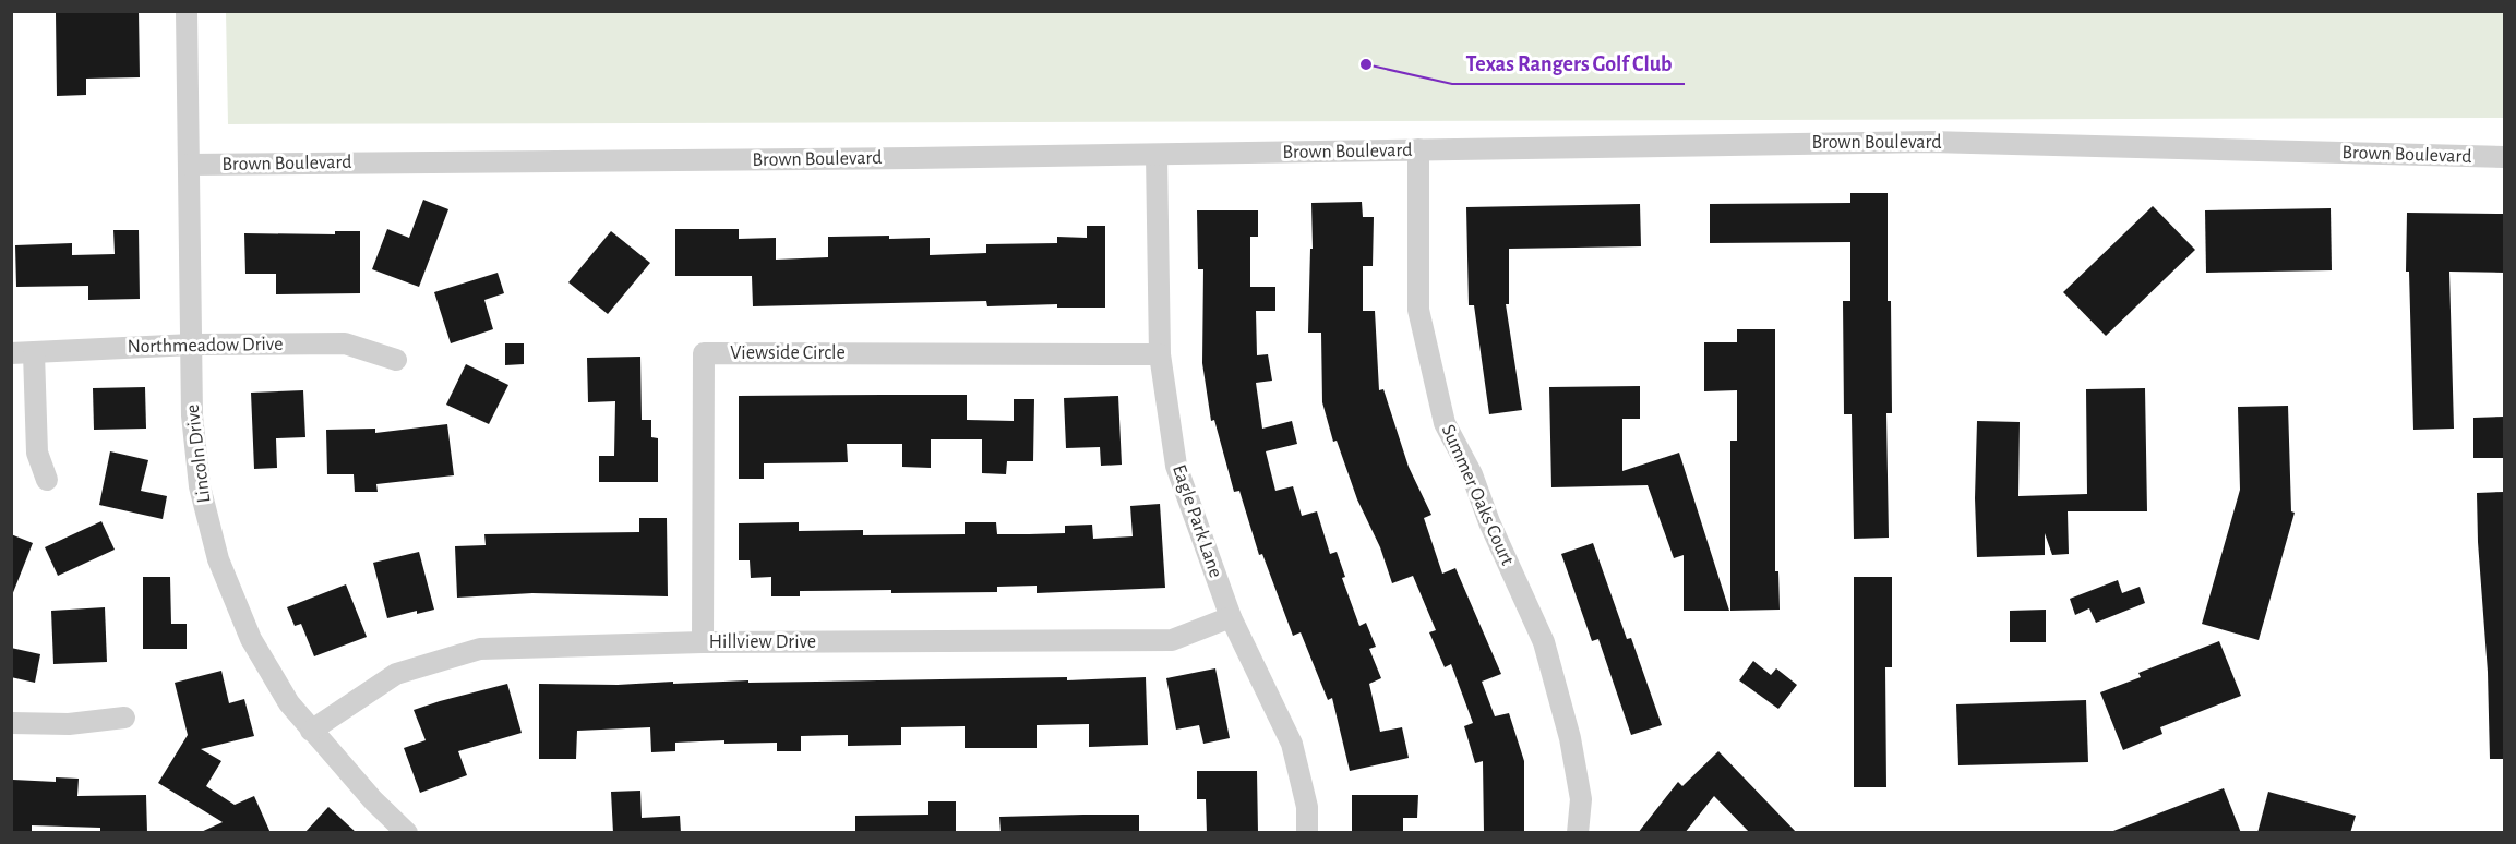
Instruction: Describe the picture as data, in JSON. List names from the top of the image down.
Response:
{
  "streets": {
    "street": [
      "Brown Boulevard",
      "Northmeadow Drive",
      "Viewside Circle",
      "Lincoln Drive",
      "Summer Oaks Court",
      "Eagle Park Lane",
      "Hillview Drive"
    ]
  },
  "crossings": [
    ["Brown Boulevard", "Lincoln Drive"],
    ["Brown Boulevard", "Summer Oaks Court"],
    ["Brown Boulevard", "Eagle Park Lane"],
    ["Northmeadow Drive", "Lincoln Drive"],
    ["Viewside Circle", "Eagle Park Lane"],
    ["Viewside Circle", "Hillview Drive"],
    ["Lincoln Drive", "Hillview Drive"],
    ["Eagle Park Lane", "Hillview Drive"]
  ],
  "places": ["Texas Rangers Golf Club"]
}
